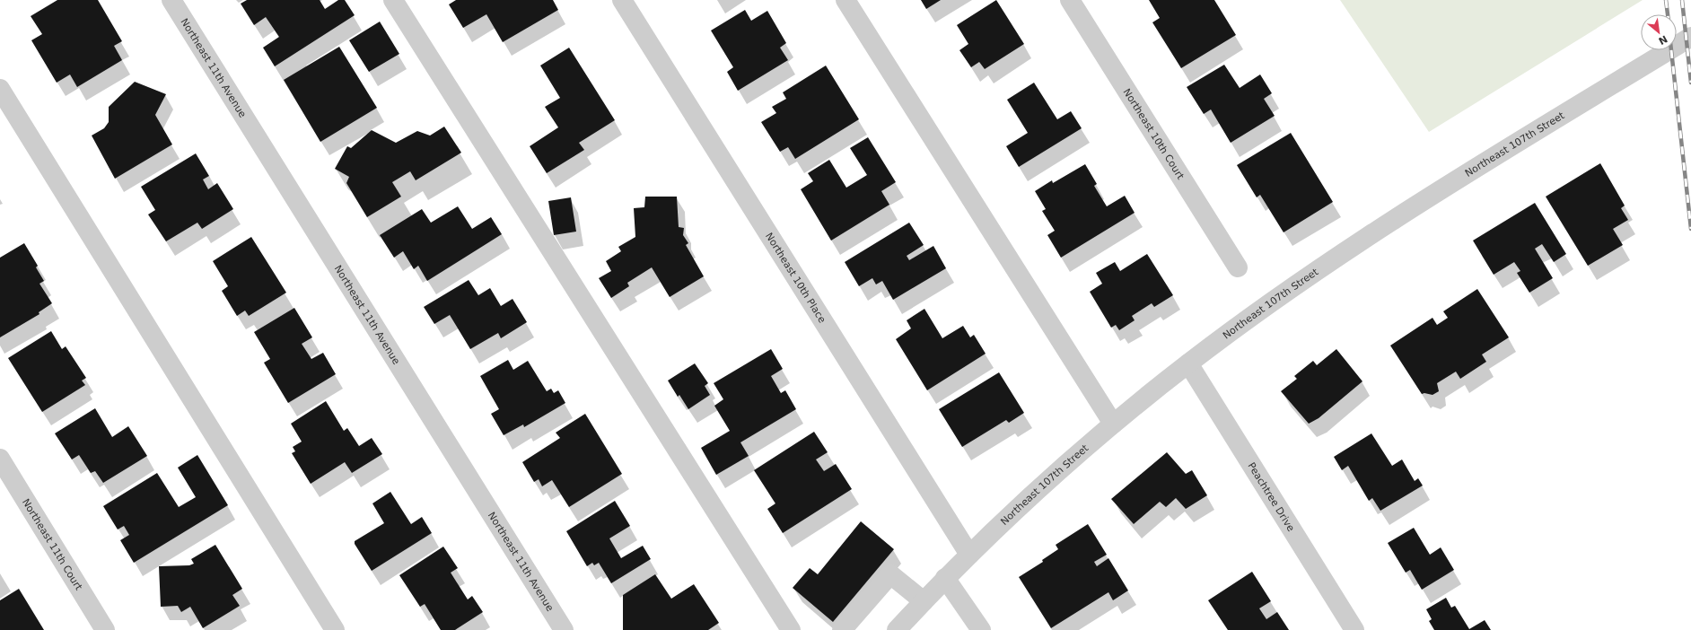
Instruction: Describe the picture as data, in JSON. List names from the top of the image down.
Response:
{
  "streets": {
    "street": [
      "Northeast 11th Avenue",
      "Northeast 10th Court",
      "Northeast 107th Street",
      "Northeast 10th Place",
      "Peachtree Drive",
      "Northeast 11th Court"
    ]
  },
  "crossings": [
    ["Northeast 107th Street", "Northeast 10th Place"],
    ["Northeast 107th Street", "Peachtree Drive"]
  ],
  "north": "bottom right"
}
